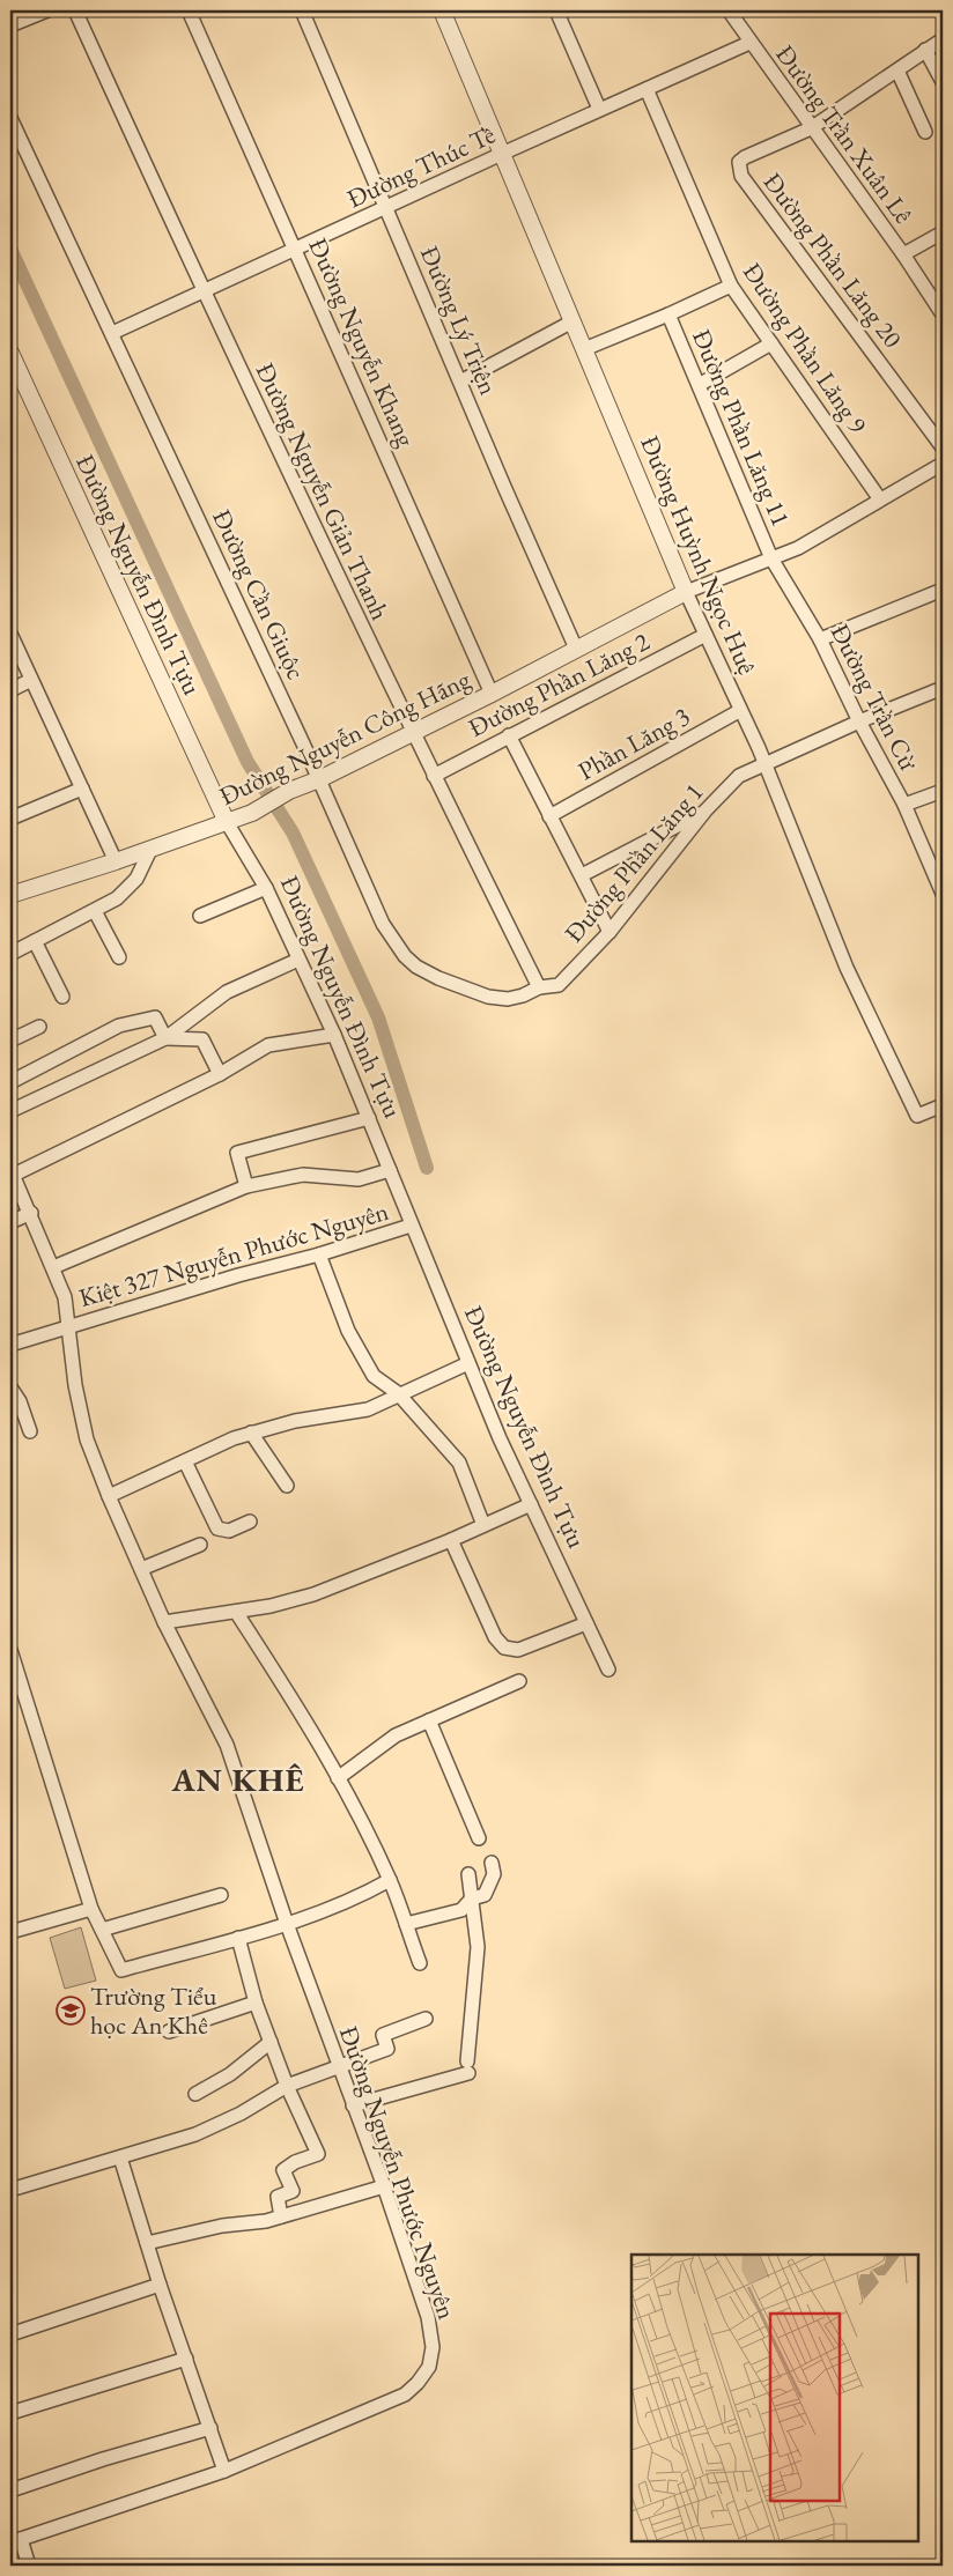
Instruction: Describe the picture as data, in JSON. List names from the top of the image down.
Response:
{
  "streets": {
    "street": [
      "Đường Trần Xuân Lê",
      "Đường Thúc Tề",
      "Đường Phần Lăng 20",
      "Đường Lý Triện",
      "Đường Nguyễn Khang",
      "Đường Phần Lăng 9",
      "Đường Phần Lăng 11",
      "Đường Nguyễn Giản Thanh",
      "Đường Huỳnh Ngọc Huệ",
      "Đường Nguyễn Đình Tựu",
      "Đường Cần Giuộc",
      "Đường Phần Lăng 2",
      "Đường Trần Cừ",
      "Đường Nguyễn Công Hãng",
      "Phần Lăng 3",
      "Đường Phần Lăng 1",
      "Kiệt 327 Nguyễn Phước Nguyên",
      "Đường Nguyễn Phước Nguyên"
    ]
  },
  "crossings": [
    ["Đường Trần Xuân Lê", "Đường Thúc Tề"],
    ["Đường Trần Xuân Lê", "Đường Phần Lăng 20"],
    ["Đường Thúc Tề", "Đường Lý Triện"],
    ["Đường Thúc Tề", "Đường Nguyễn Khang"],
    ["Đường Thúc Tề", "Đường Phần Lăng 9"],
    ["Đường Thúc Tề", "Đường Nguyễn Giản Thanh"],
    ["Đường Thúc Tề", "Đường Huỳnh Ngọc Huệ"],
    ["Đường Thúc Tề", "Đường Cần Giuộc"],
    ["Đường Lý Triện", "Đường Nguyễn Công Hãng"],
    ["Đường Nguyễn Khang", "Đường Nguyễn Công Hãng"],
    ["Đường Phần Lăng 11", "Đường Trần Cừ"],
    ["Đường Nguyễn Giản Thanh", "Đường Cần Giuộc"],
    ["Đường Nguyễn Giản Thanh", "Đường Phần Lăng 2"],
    ["Đường Nguyễn Giản Thanh", "Đường Nguyễn Công Hãng"],
    ["Đường Nguyễn Giản Thanh", "Đường Phần Lăng 1"],
    ["Đường Huỳnh Ngọc Huệ", "Đường Phần Lăng 2"],
    ["Đường Huỳnh Ngọc Huệ", "Đường Nguyễn Công Hãng"],
    ["Đường Huỳnh Ngọc Huệ", "Phần Lăng 3"],
    ["Đường Huỳnh Ngọc Huệ", "Đường Phần Lăng 1"],
    ["Đường Nguyễn Đình Tựu", "Đường Nguyễn Công Hãng"],
    ["Đường Nguyễn Đình Tựu", "Kiệt 327 Nguyễn Phước Nguyên"],
    ["Đường Cần Giuộc", "Đường Nguyễn Công Hãng"],
    ["Đường Cần Giuộc", "Đường Phần Lăng 1"],
    ["Đường Trần Cừ", "Đường Phần Lăng 1"],
    ["Kiệt 327 Nguyễn Phước Nguyên", "Đường Nguyễn Phước Nguyên"]
  ],
  "districts": ["AN KHÊ"],
  "places": {
    "school or university": ["Trường Tiểu học An Khê"]
  }
}
